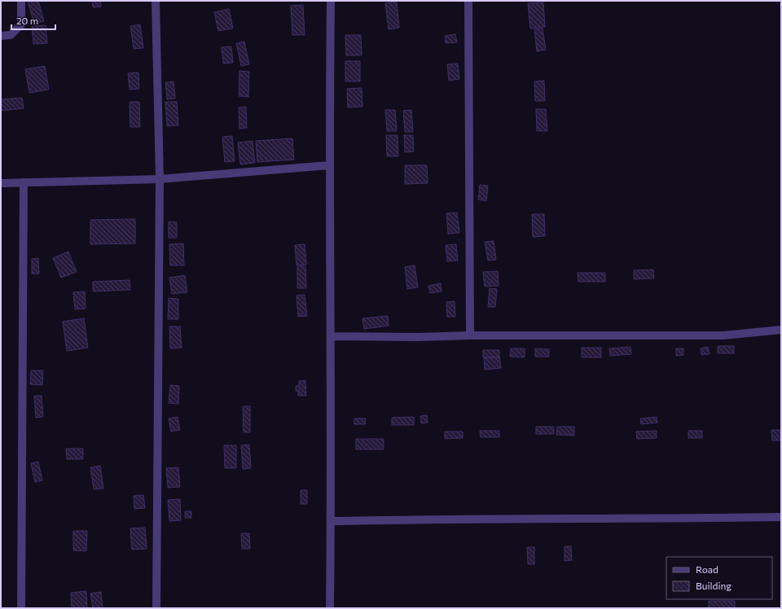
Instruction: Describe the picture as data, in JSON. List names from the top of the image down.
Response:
{
  "legend": ["Road", "Building"],
  "scale_bar": "20 m"
}
